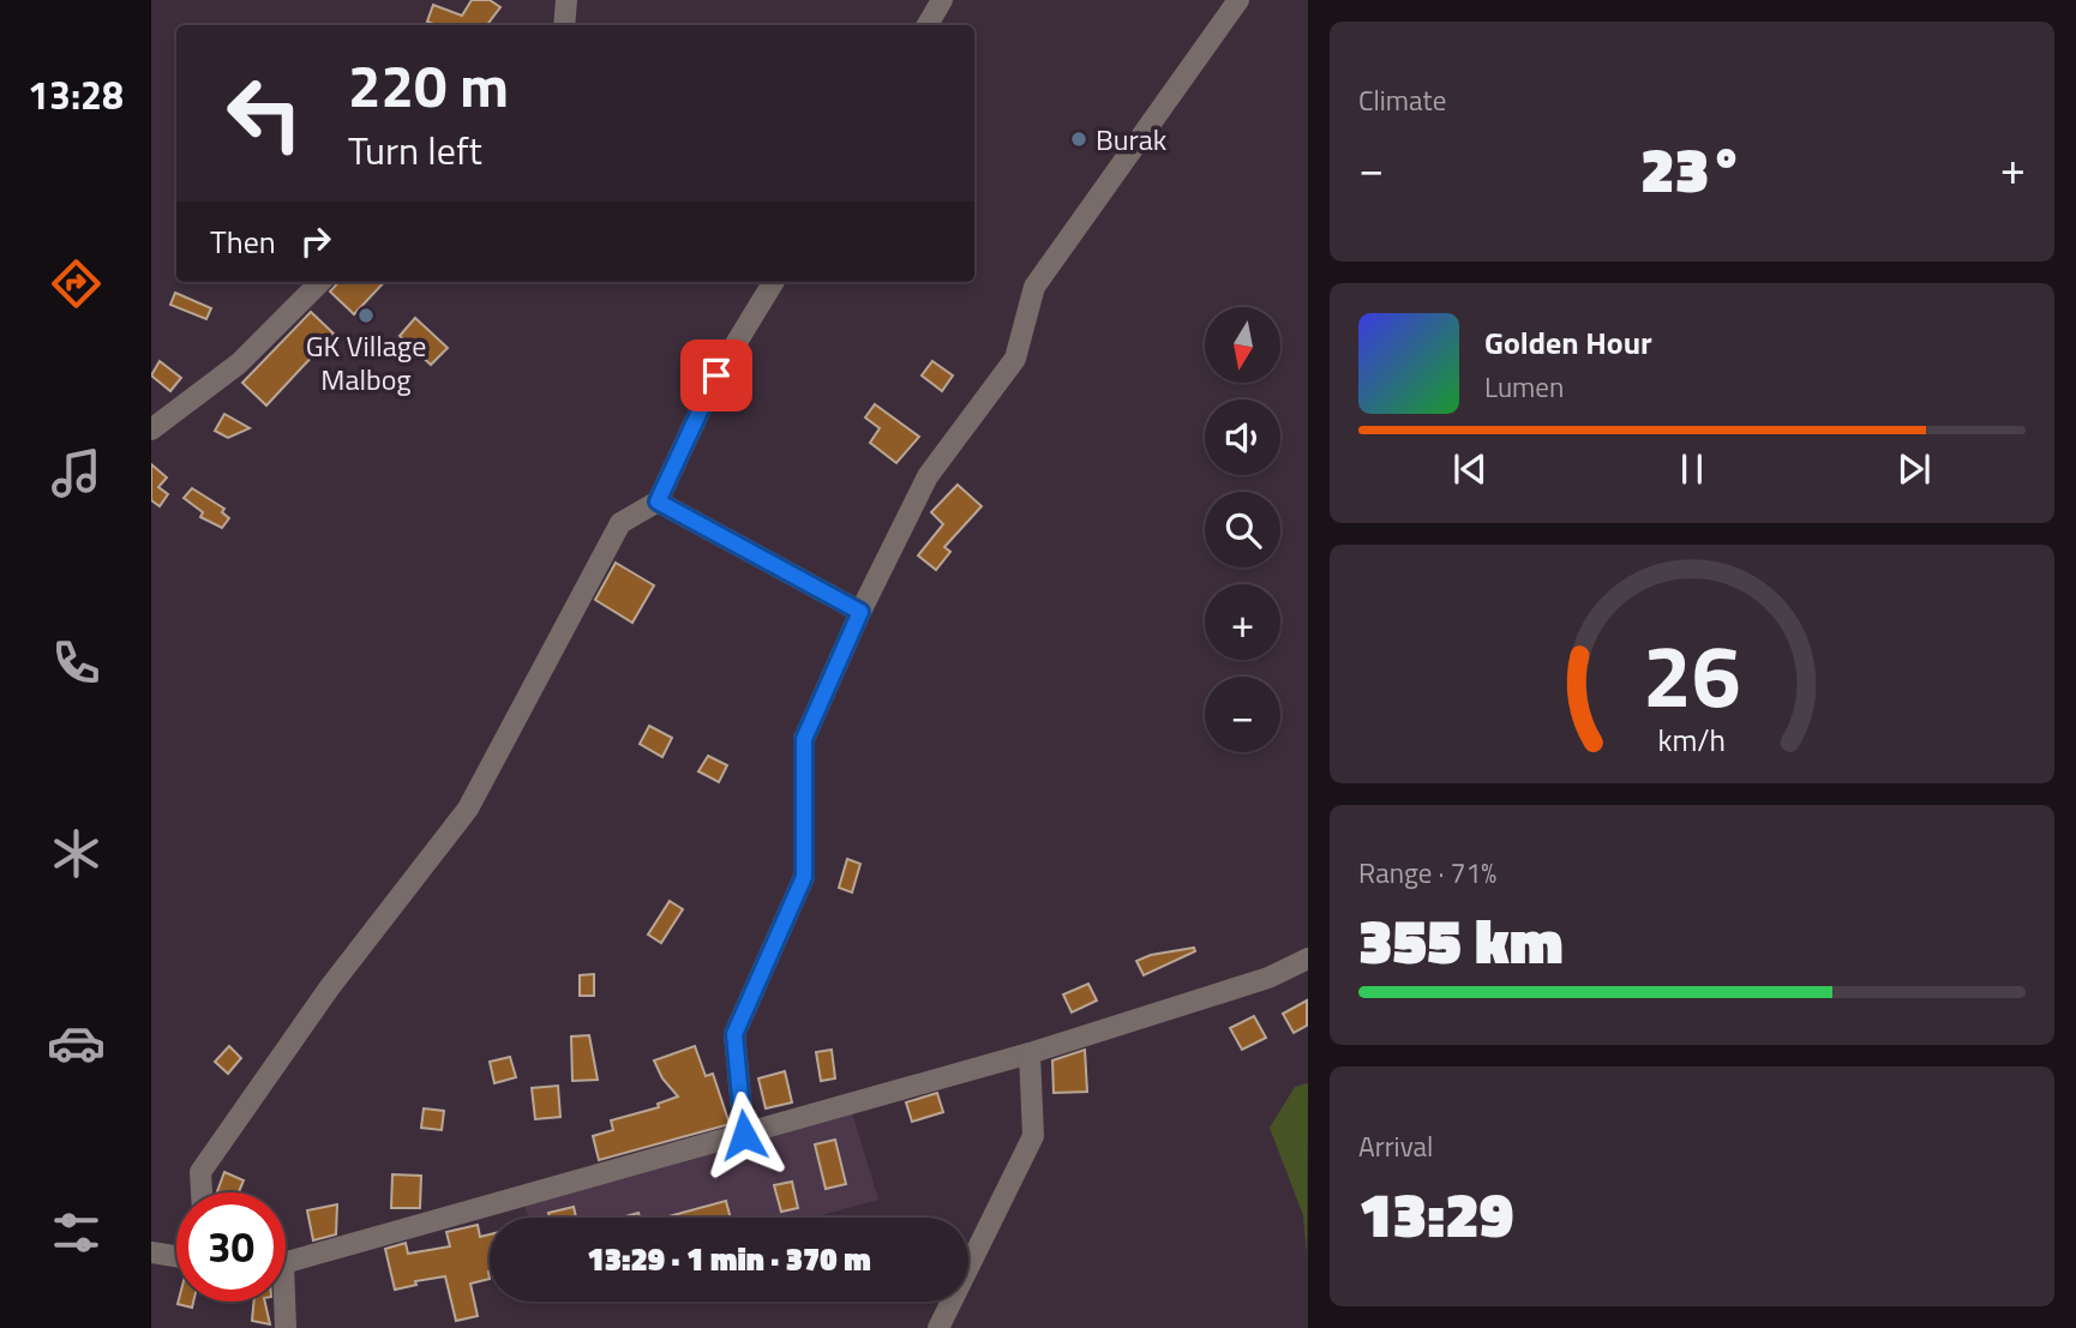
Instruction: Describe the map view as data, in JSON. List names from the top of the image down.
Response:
{
  "places": ["Burak", "GK Village Malbog"],
  "north": "bottom",
  "page": {
    "tabs": "13:28",
    "tile": [
      "Climate",
      ["Range · 71%", "355 km"],
      ["Arrival", "13:29"]
    ],
    "turn": ["220 m", "Turn left"],
    "heat": ["−", "23°", "+"],
    "then": "Then",
    "map_buttons": ["+", "−"],
    "song": ["Golden Hour", "Lumen"],
    "limit": "30",
    "trip": "13:29 · 1 min · 370 m",
    "gauge": ["26", "km/h"]
  }
}
